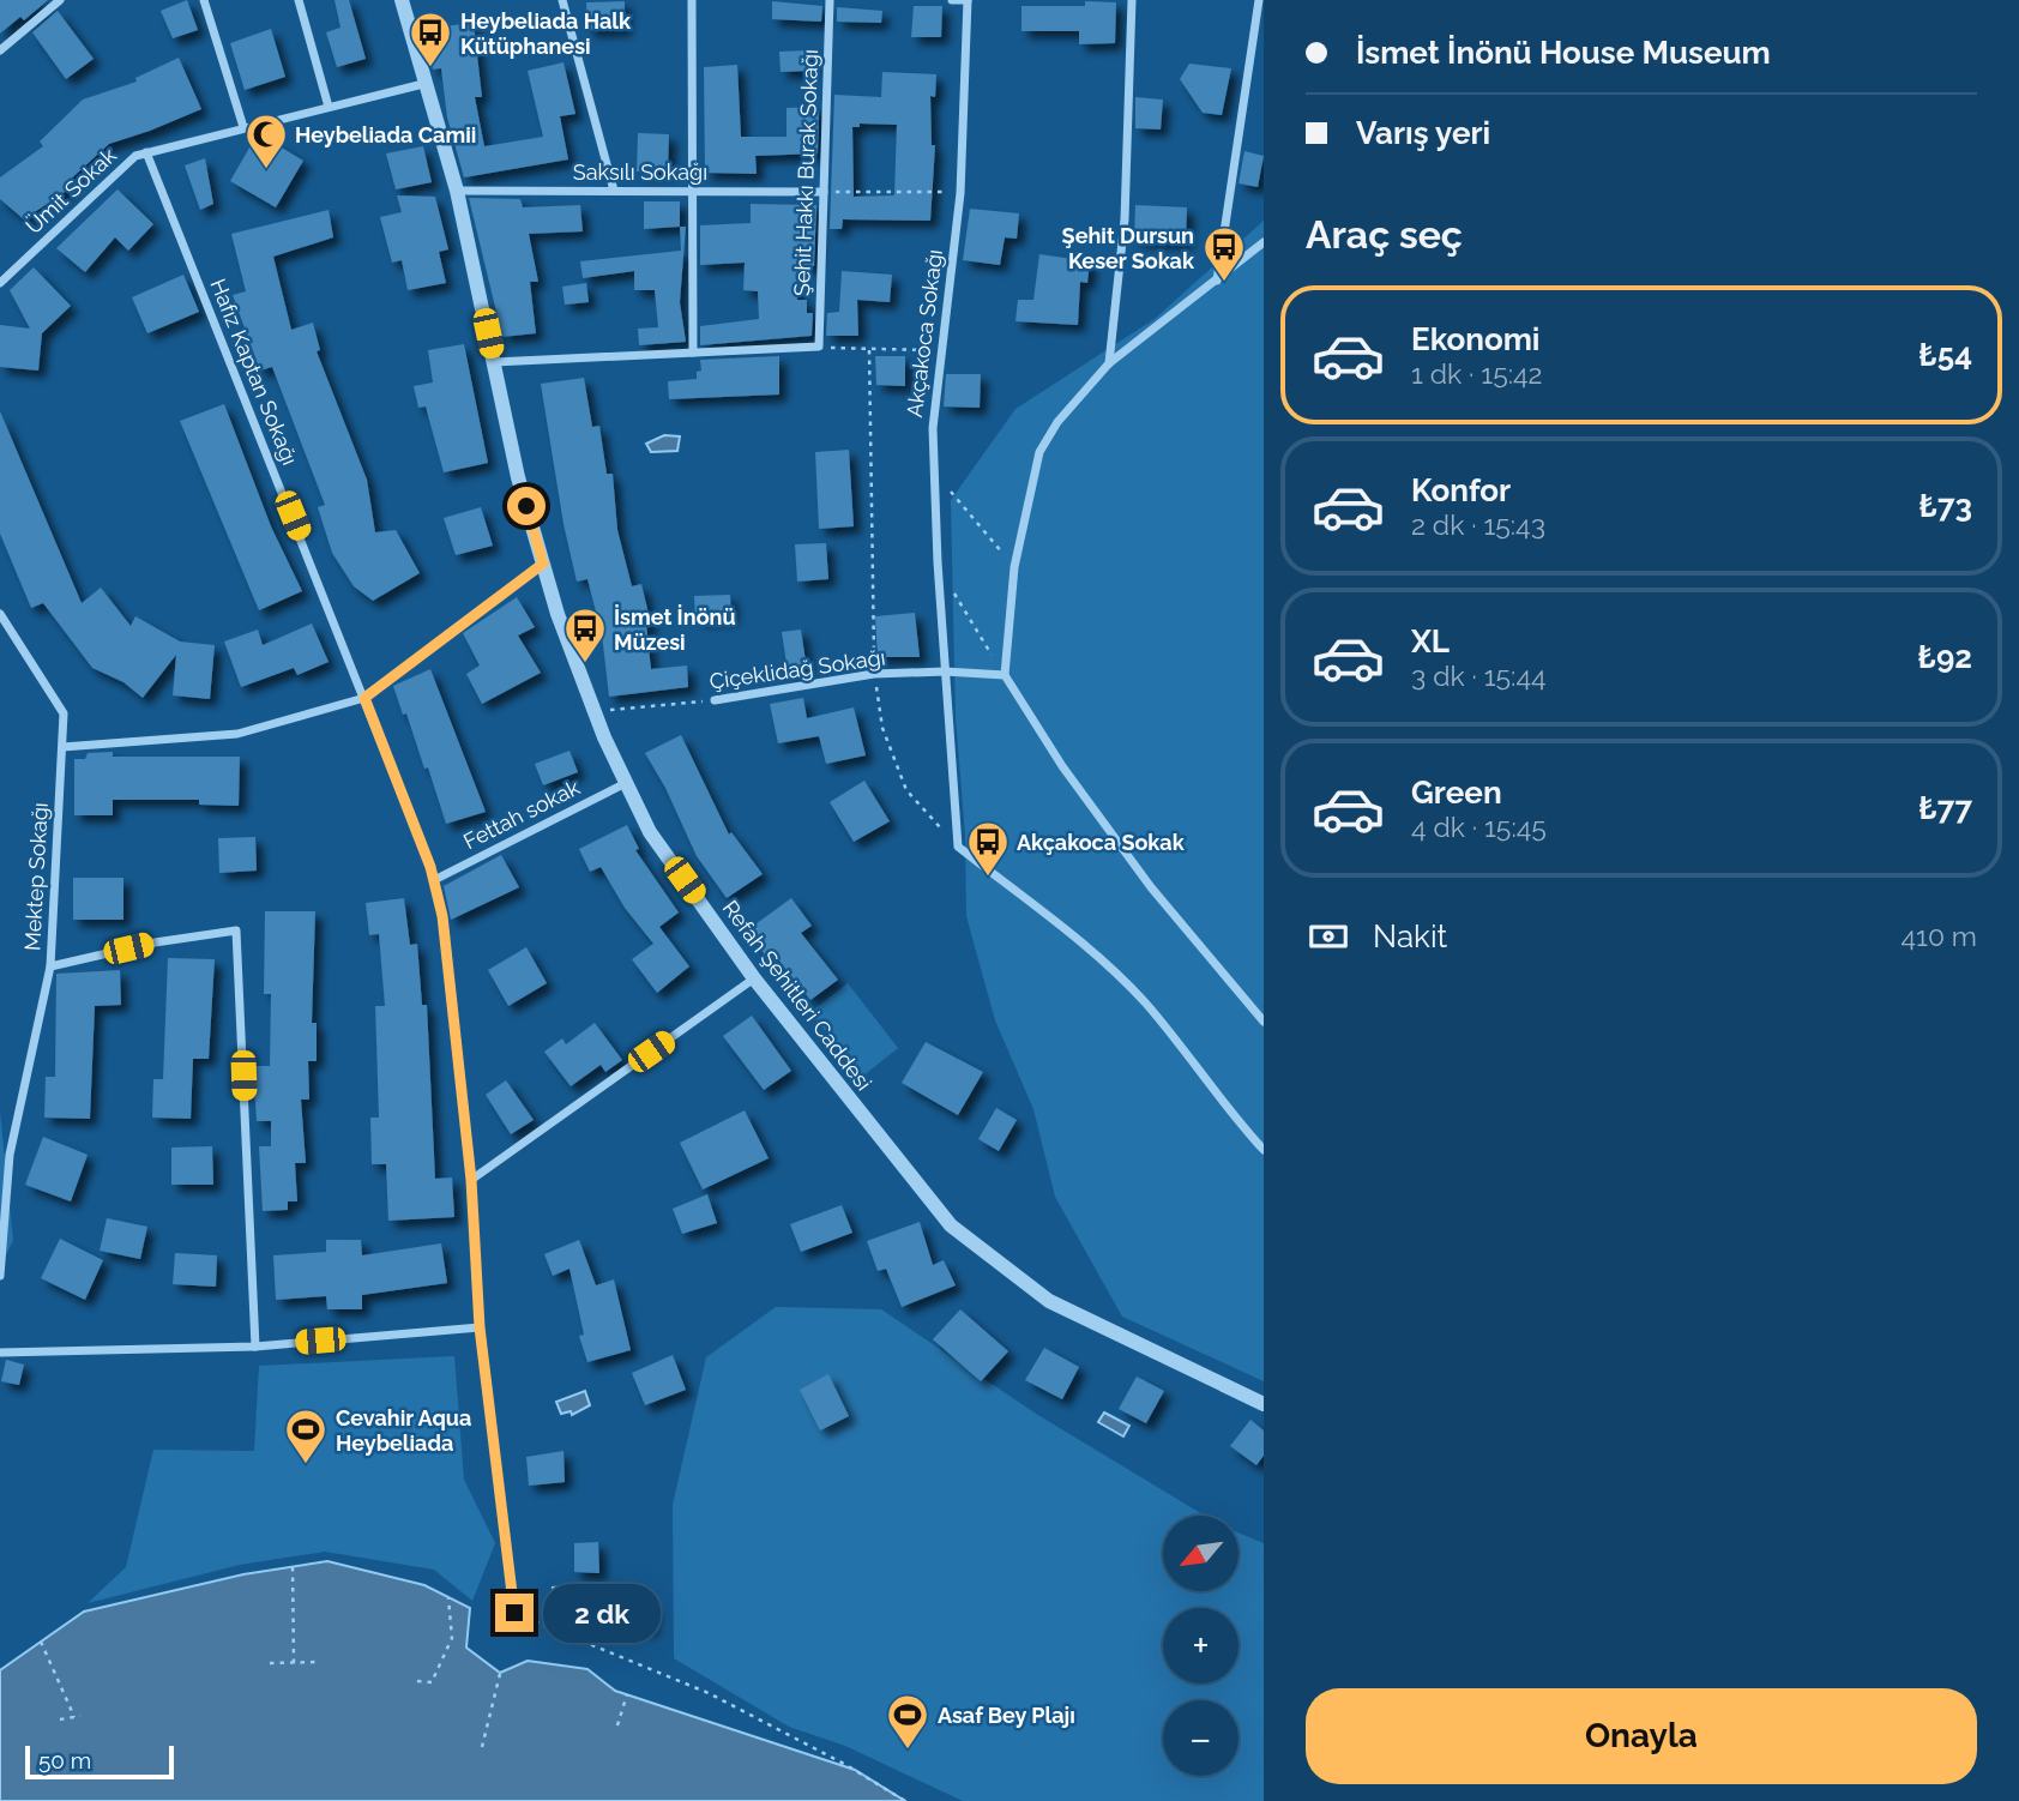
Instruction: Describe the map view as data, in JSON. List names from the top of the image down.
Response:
{
  "streets": {
    "street": [
      "Saksılı Sokağı",
      "Şehit Hakkı Burak Sokağı",
      "Ümit Sokak",
      "Akçakoca Sokağı",
      "Hafız Kaptan Sokağı",
      "Çiçeklidağ Sokağı",
      "Fettah sokak",
      "Mektep Sokağı",
      "Refah Şehitleri Caddesi"
    ]
  },
  "crossings": [
    ["Saksılı Sokağı", "Şehit Hakkı Burak Sokağı"],
    ["Saksılı Sokağı", "Refah Şehitleri Caddesi"],
    ["Ümit Sokak", "Hafız Kaptan Sokağı"],
    ["Ümit Sokak", "Refah Şehitleri Caddesi"],
    ["Akçakoca Sokağı", "Çiçeklidağ Sokağı"],
    ["Hafız Kaptan Sokağı", "Fettah sokak"],
    ["Çiçeklidağ Sokağı", "Refah Şehitleri Caddesi"],
    ["Fettah sokak", "Refah Şehitleri Caddesi"]
  ],
  "places": {
    "bus stop": [
      "Heybeliada Halk Kütüphanesi",
      "Şehit Dursun Keser Sokak",
      "İsmet İnönü Müzesi",
      "Akçakoca Sokak"
    ],
    "mosque": ["Heybeliada Camii"],
    "sports": ["Cevahir Aqua Heybeliada", "Asaf Bey Plajı"]
  },
  "scale_bar": "50 m",
  "north": "bottom left",
  "page": {
    "banner": ["İsmet İnönü House Museum", "Varış yeri"],
    "heading": "Araç seç",
    "list": [
      {
        "name": "Ekonomi",
        "note": "1 dk · 15:42",
        "value": "₺54"
      },
      {
        "name": "Konfor",
        "note": "2 dk · 15:43",
        "value": "₺73"
      },
      {
        "name": "XL",
        "note": "3 dk · 15:44",
        "value": "₺92"
      },
      {
        "name": "Green",
        "note": "4 dk · 15:45",
        "value": "₺77"
      }
    ],
    "pay": ["Nakit", "410 m"],
    "map_buttons": ["+", "−"],
    "bubble": "2 dk",
    "buttons": "Onayla",
    "scale": "50 m"
  }
}
